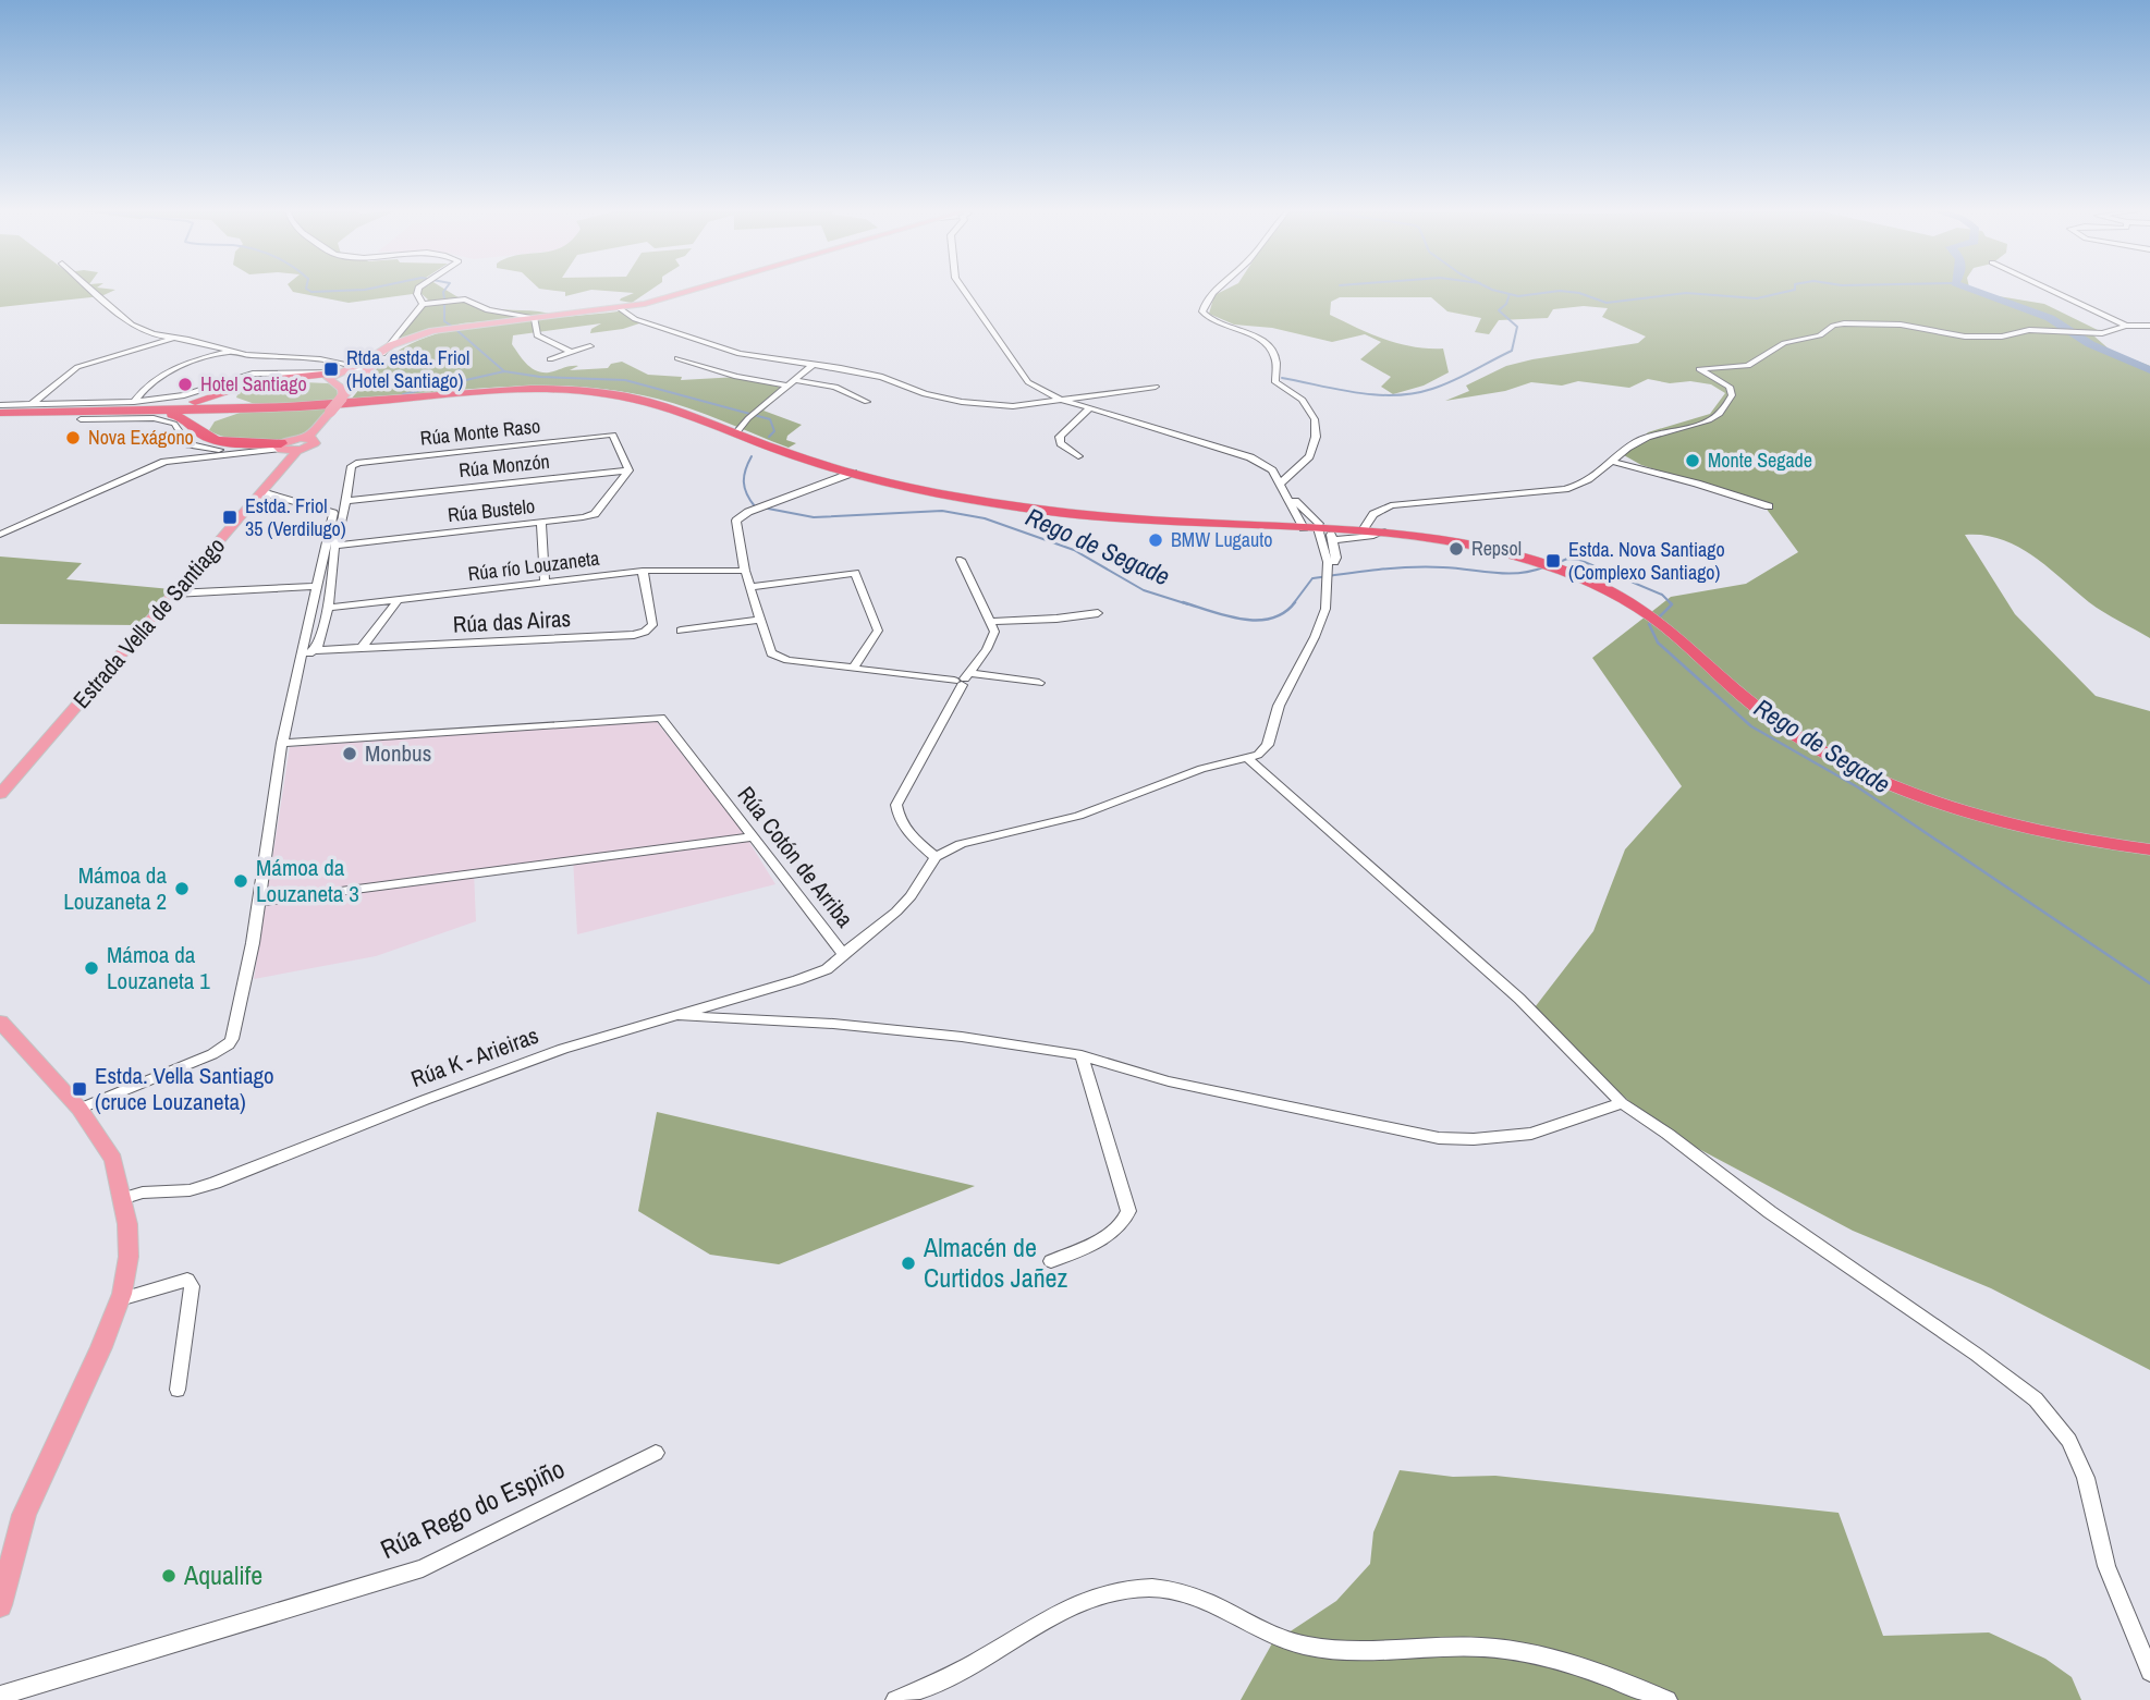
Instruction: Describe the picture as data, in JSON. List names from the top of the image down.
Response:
{
  "streets": {
    "main road": ["Estrada Vella de Santiago"],
    "street": [
      "Rúa Monte Raso",
      "Rúa Monzón",
      "Rúa Bustelo",
      "Rúa río Louzaneta",
      "Rúa das Airas",
      "Rúa Cotón de Arriba",
      "Rúa K - Arieiras",
      "Rúa Rego do Espiño"
    ]
  },
  "crossings": [
    ["Rúa Monte Raso", "Rúa Monzón"],
    ["Rúa Monte Raso", "Rúa Bustelo"],
    ["Rúa Monzón", "Rúa Bustelo"],
    ["Rúa río Louzaneta", "Rúa das Airas"],
    ["Rúa Cotón de Arriba", "Rúa K - Arieiras"]
  ],
  "water": ["Rego de Segade"],
  "places": {
    "transit": [
      "Rtda. estda. Friol (Hotel Santiago)",
      "Estda. Friol 35 (Verdilugo)",
      "Estda. Nova Santiago (Complexo Santiago)",
      "Estda. Vella Santiago (cruce Louzaneta)"
    ],
    "other": [
      "Hotel Santiago",
      "Nova Exágono",
      "Monte Segade",
      "BMW Lugauto",
      "Repsol",
      "Monbus",
      "Mámoa da Louzaneta 3",
      "Mámoa da Louzaneta 2",
      "Mámoa da Louzaneta 1",
      "Almacén de Curtidos Jañez",
      "Aqualife"
    ]
  }
}
